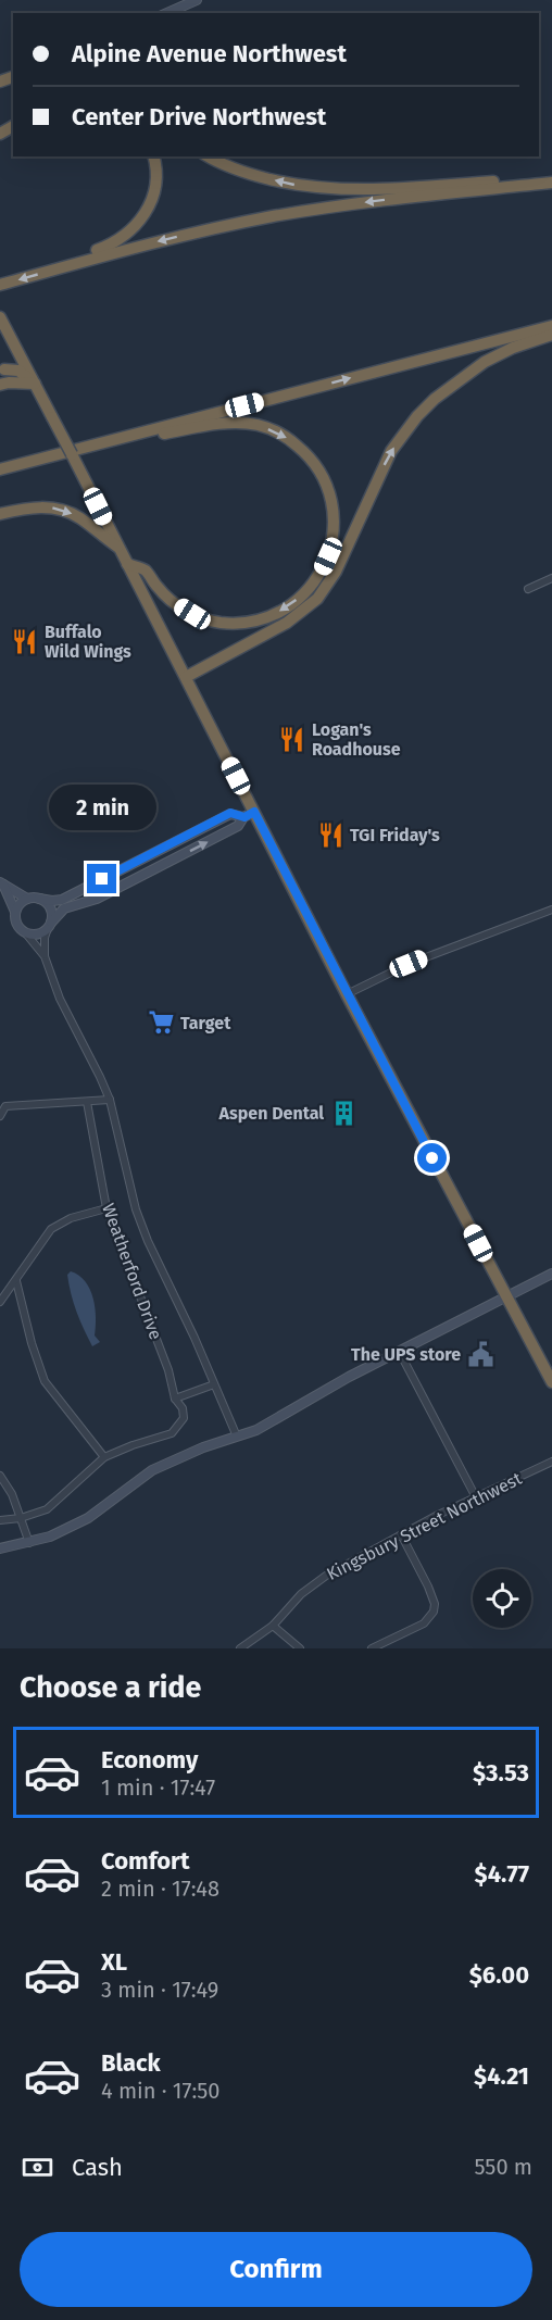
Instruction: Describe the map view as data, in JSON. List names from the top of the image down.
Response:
{
  "streets": {
    "street": ["Weatherford Drive", "Kingsbury Street Northwest"]
  },
  "places": {
    "restaurant": ["Buffalo Wild Wings", "Logan's Roadhouse", "TGI Friday's"],
    "supermarket": ["Target"],
    "building": ["Aspen Dental"],
    "public building": ["The UPS store"]
  },
  "page": {
    "banner": ["Alpine Avenue Northwest", "Center Drive Northwest"],
    "bubble": "2 min",
    "heading": "Choose a ride",
    "list": [
      {
        "name": "Economy",
        "note": "1 min · 17:47",
        "value": "$3.53"
      },
      {
        "name": "Comfort",
        "note": "2 min · 17:48",
        "value": "$4.77"
      },
      {
        "name": "XL",
        "note": "3 min · 17:49",
        "value": "$6.00"
      },
      {
        "name": "Black",
        "note": "4 min · 17:50",
        "value": "$4.21"
      }
    ],
    "pay": ["Cash", "550 m"],
    "buttons": "Confirm"
  }
}
